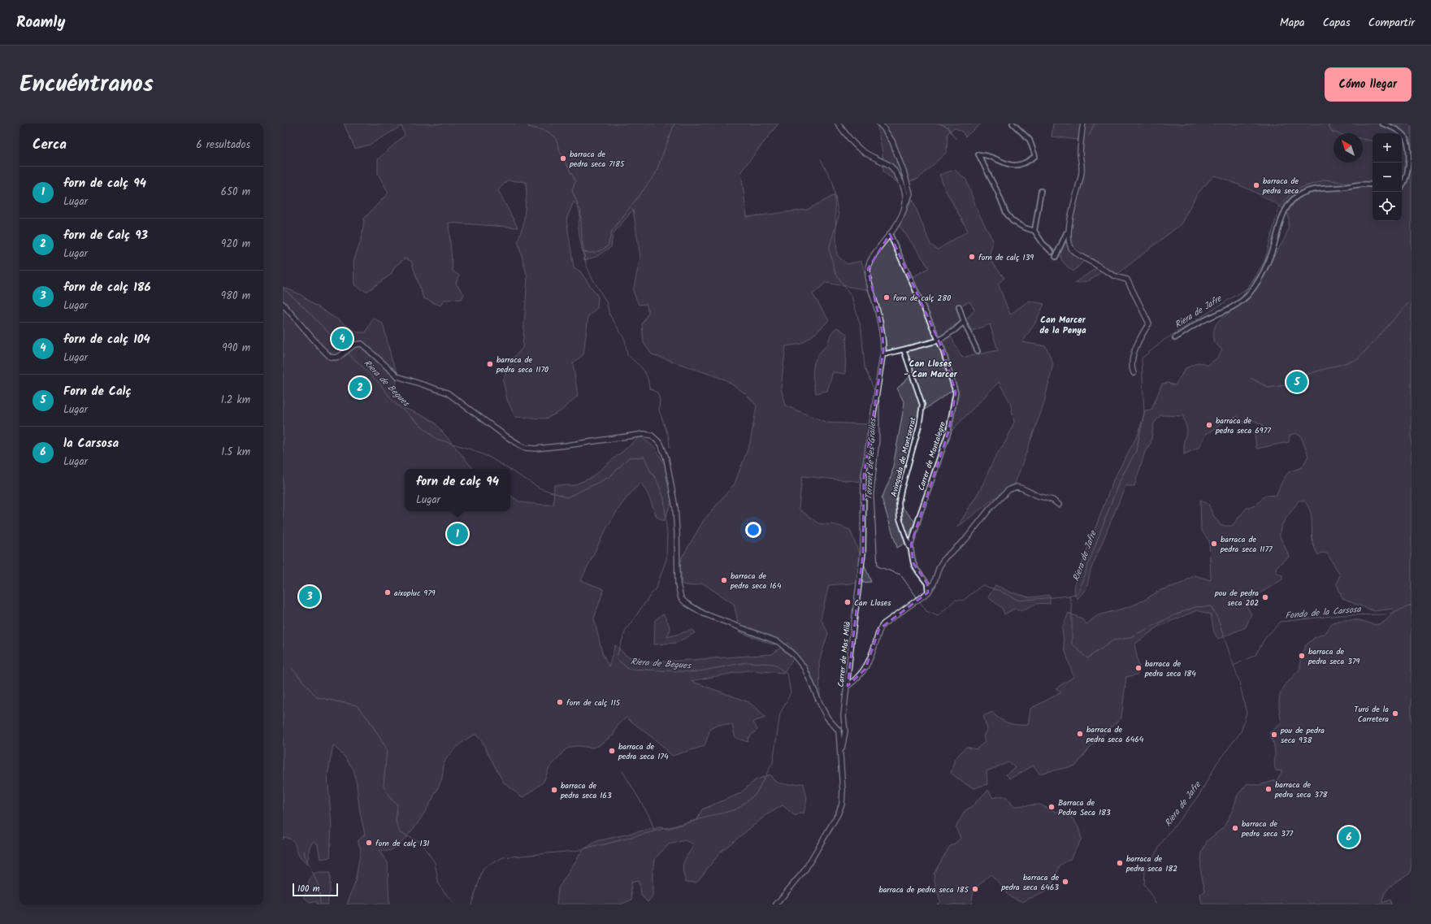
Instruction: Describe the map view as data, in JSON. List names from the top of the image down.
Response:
{
  "streets": {
    "street": ["Carrer de Montalegre", "Avinguda de Montserrat", "Carrer de Mas Milà"]
  },
  "crossings": [
    ["Carrer de Montalegre", "Avinguda de Montserrat"],
    ["Carrer de Montalegre", "Carrer de Mas Milà"]
  ],
  "districts": ["Can Marcer de la Penya", "Can Lloses - Can Marcer"],
  "water": [
    "Riera de Jafre",
    "Riera de Begues",
    "Torrent de les Gralles",
    "Fondo de la Carsosa"
  ],
  "places": [
    "barraca de pedra seca 7185",
    "barraca de pedra seca",
    "forn de calç 139",
    "forn de calç 280",
    "barraca de pedra seca 1170",
    "barraca de pedra seca 6977",
    "barraca de pedra seca 1177",
    "barraca de pedra seca 164",
    "aixopluc 979",
    "pou de pedra seca 202",
    "Can Lloses",
    "barraca de pedra seca 379",
    "barraca de pedra seca 184",
    "forn de calç 115",
    "Turó de la Carretera",
    "barraca de pedra seca 6464",
    "pou de pedra seca 938",
    "barraca de pedra seca 174",
    "barraca de pedra seca 378",
    "barraca de pedra seca 163",
    "Barraca de Pedra Seca 183",
    "barraca de pedra seca 377",
    "forn de calç 131",
    "barraca de pedra seca 182",
    "barraca de pedra seca 6463",
    "barraca de pedra seca 185"
  ],
  "scale_bar": "100 m",
  "north": "top left",
  "page": {
    "header": "Roamly",
    "nav": ["Mapa", "Capas", "Compartir"],
    "title": "Encuéntranos",
    "buttons": "Cómo llegar",
    "heading": ["Cerca", "6 resultados"],
    "map_buttons": ["+", "−"],
    "list": [
      {
        "mark": "1",
        "name": "forn de calç 94",
        "note": "Lugar",
        "value": "650 m"
      },
      {
        "mark": "2",
        "name": "forn de Calç 93",
        "note": "Lugar",
        "value": "920 m"
      },
      {
        "mark": "3",
        "name": "forn de calç 186",
        "note": "Lugar",
        "value": "980 m"
      },
      {
        "mark": "4",
        "name": "forn de calç 104",
        "note": "Lugar",
        "value": "990 m"
      },
      {
        "mark": "5",
        "name": "Forn de Calç",
        "note": "Lugar",
        "value": "1.2 km"
      },
      {
        "mark": "6",
        "name": "la Carsosa",
        "note": "Lugar",
        "value": "1.5 km"
      }
    ],
    "pins": [
      "4",
      "5",
      "2",
      "1",
      "3",
      "6"
    ],
    "popup": ["forn de calç 94", "Lugar"],
    "scale": "100 m"
  }
}
